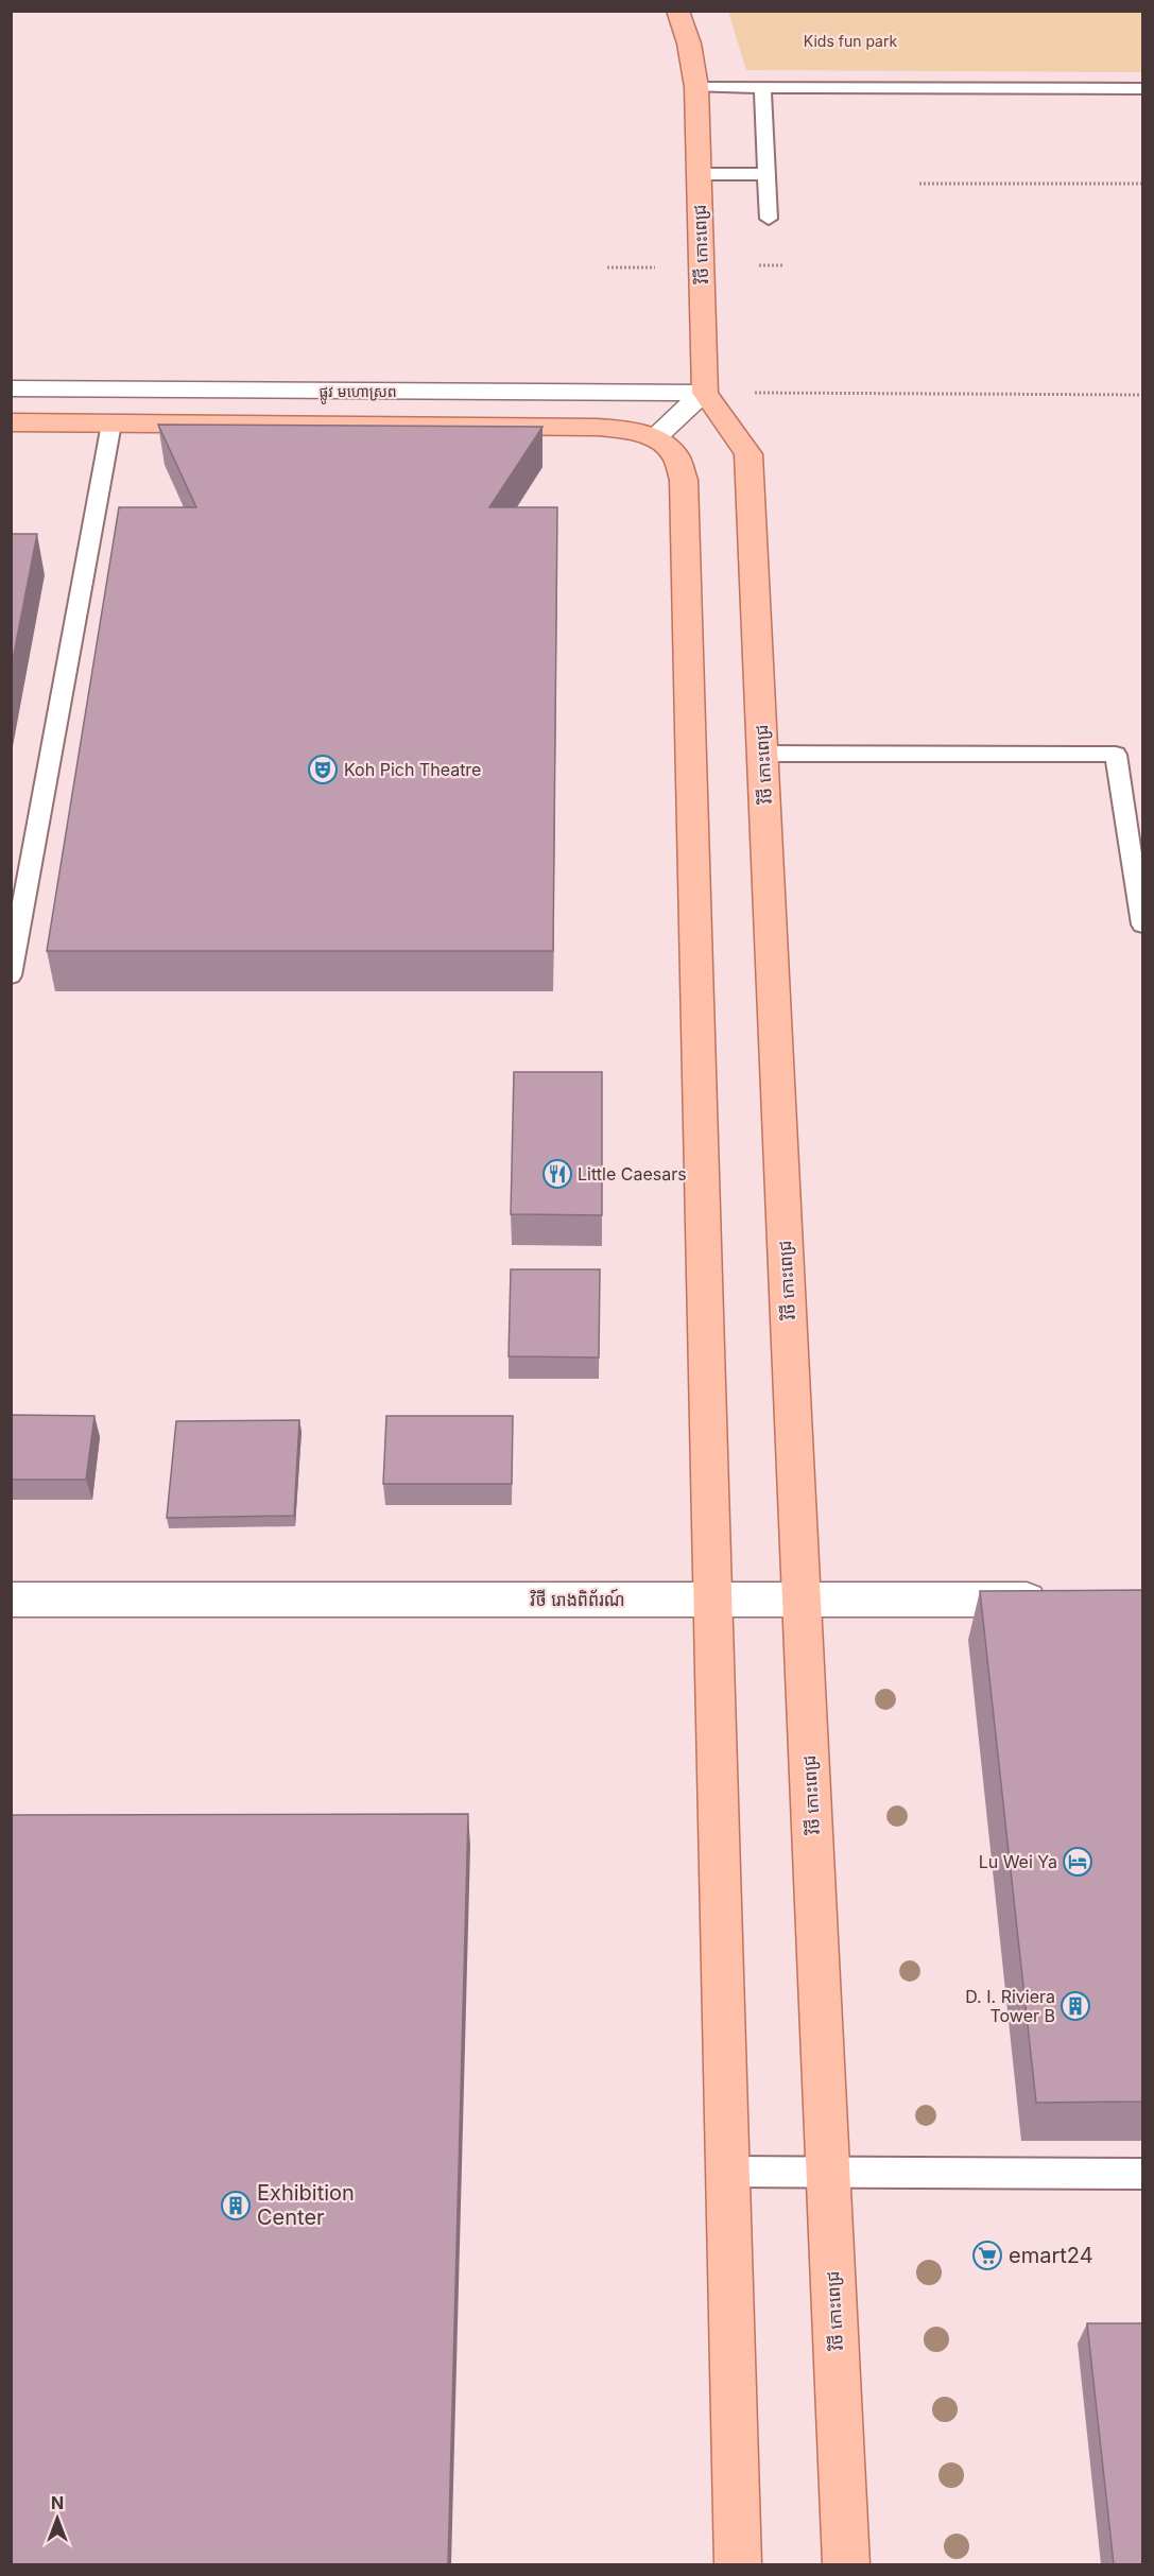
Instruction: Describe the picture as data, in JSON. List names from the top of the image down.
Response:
{
  "streets": {
    "main road": ["វិថី កោះពេជ្រ", "ផ្លូវ មហោស្រព"],
    "street": ["វិថី រោងពិព័រណ៍"]
  },
  "crossings": [
    ["វិថី កោះពេជ្រ", "ផ្លូវ មហោស្រព"],
    ["វិថី កោះពេជ្រ", "វិថី រោងពិព័រណ៍"]
  ],
  "parks": ["Kids fun park"],
  "places": {
    "theatre": ["Koh Pich Theatre"],
    "restaurant": ["Little Caesars"],
    "hotel": ["Lu Wei Ya"],
    "building": ["D. I. Riviera Tower B", "Exhibition Center"],
    "supermarket": ["emart24"]
  },
  "north": "top"
}
